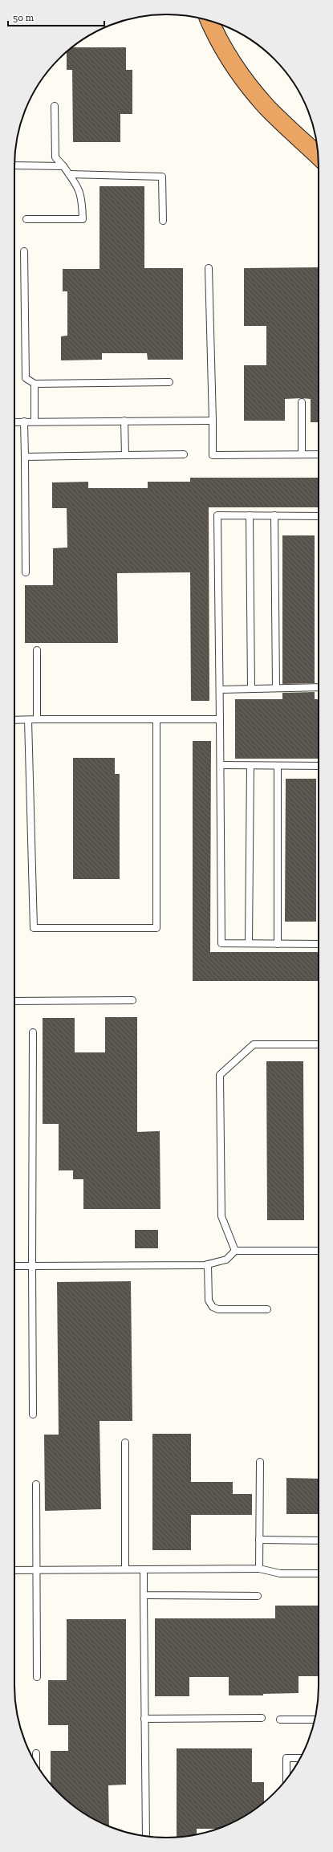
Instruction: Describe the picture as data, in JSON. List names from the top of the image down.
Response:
{
  "scale_bar": "50 m"
}
